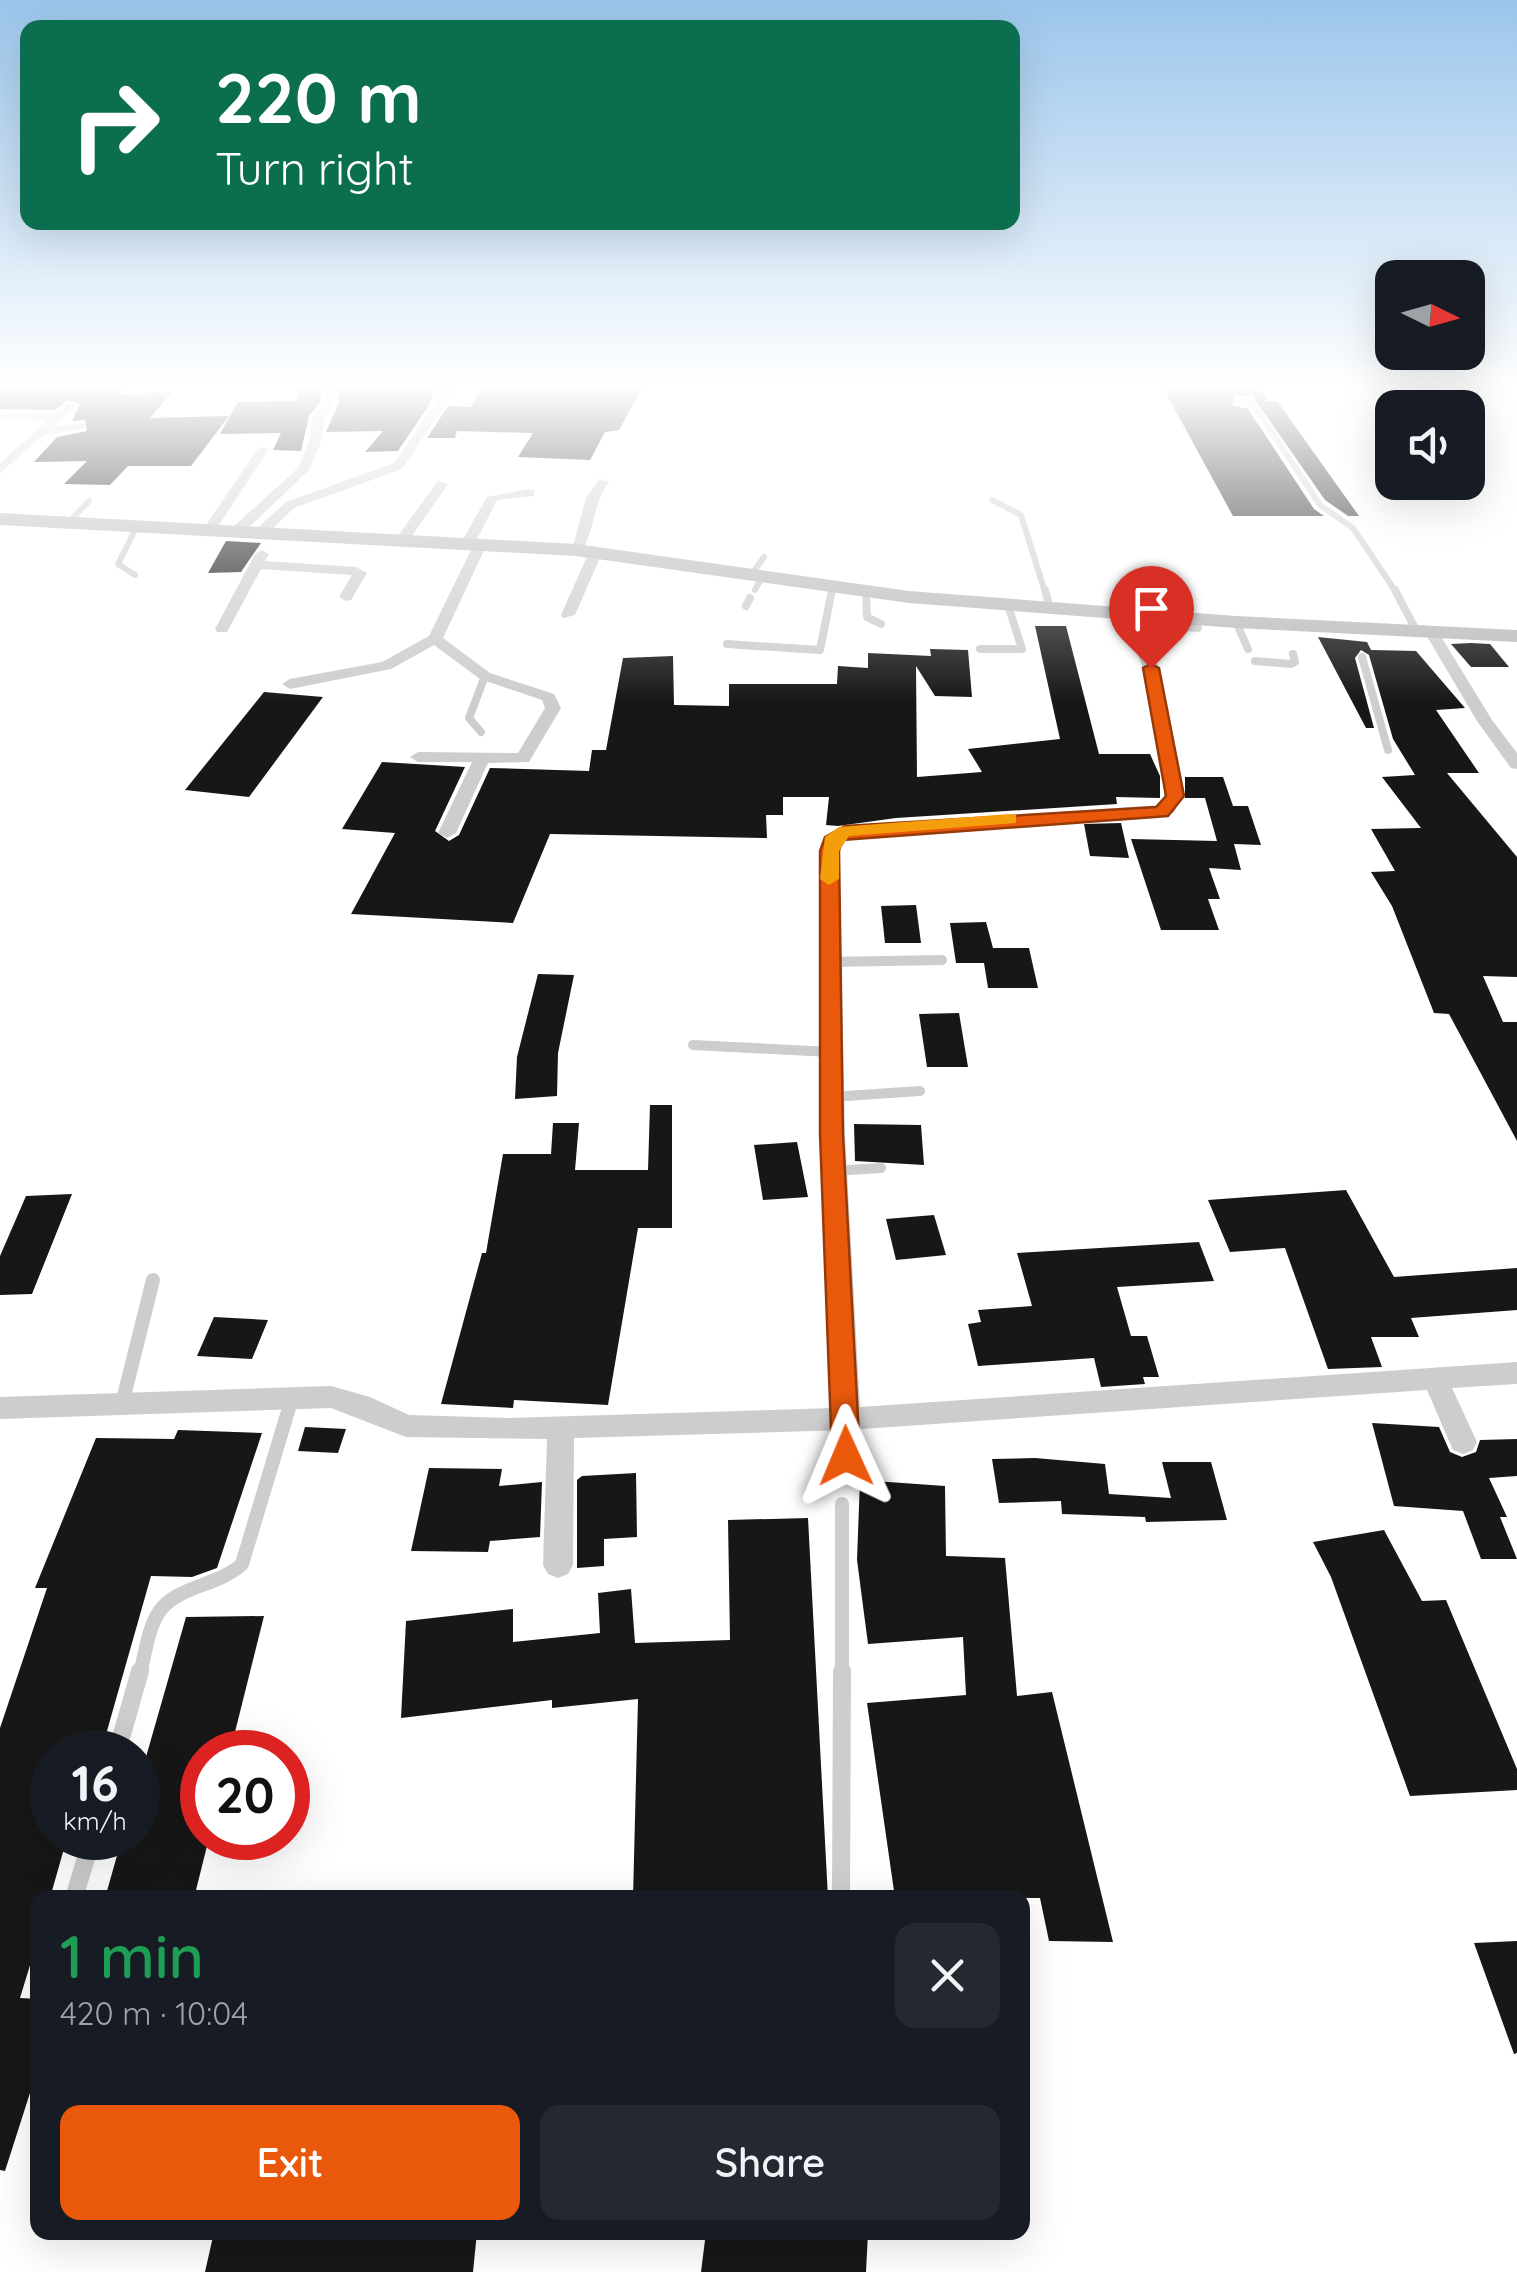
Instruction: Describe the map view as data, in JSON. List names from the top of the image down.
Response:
{
  "north": "right",
  "page": {
    "turn": ["220 m", "Turn right"],
    "speed": "16 km/h",
    "limit": "20",
    "heading": ["1 min", "420 m · 10:04"],
    "buttons": ["Exit", "Share"]
  }
}
